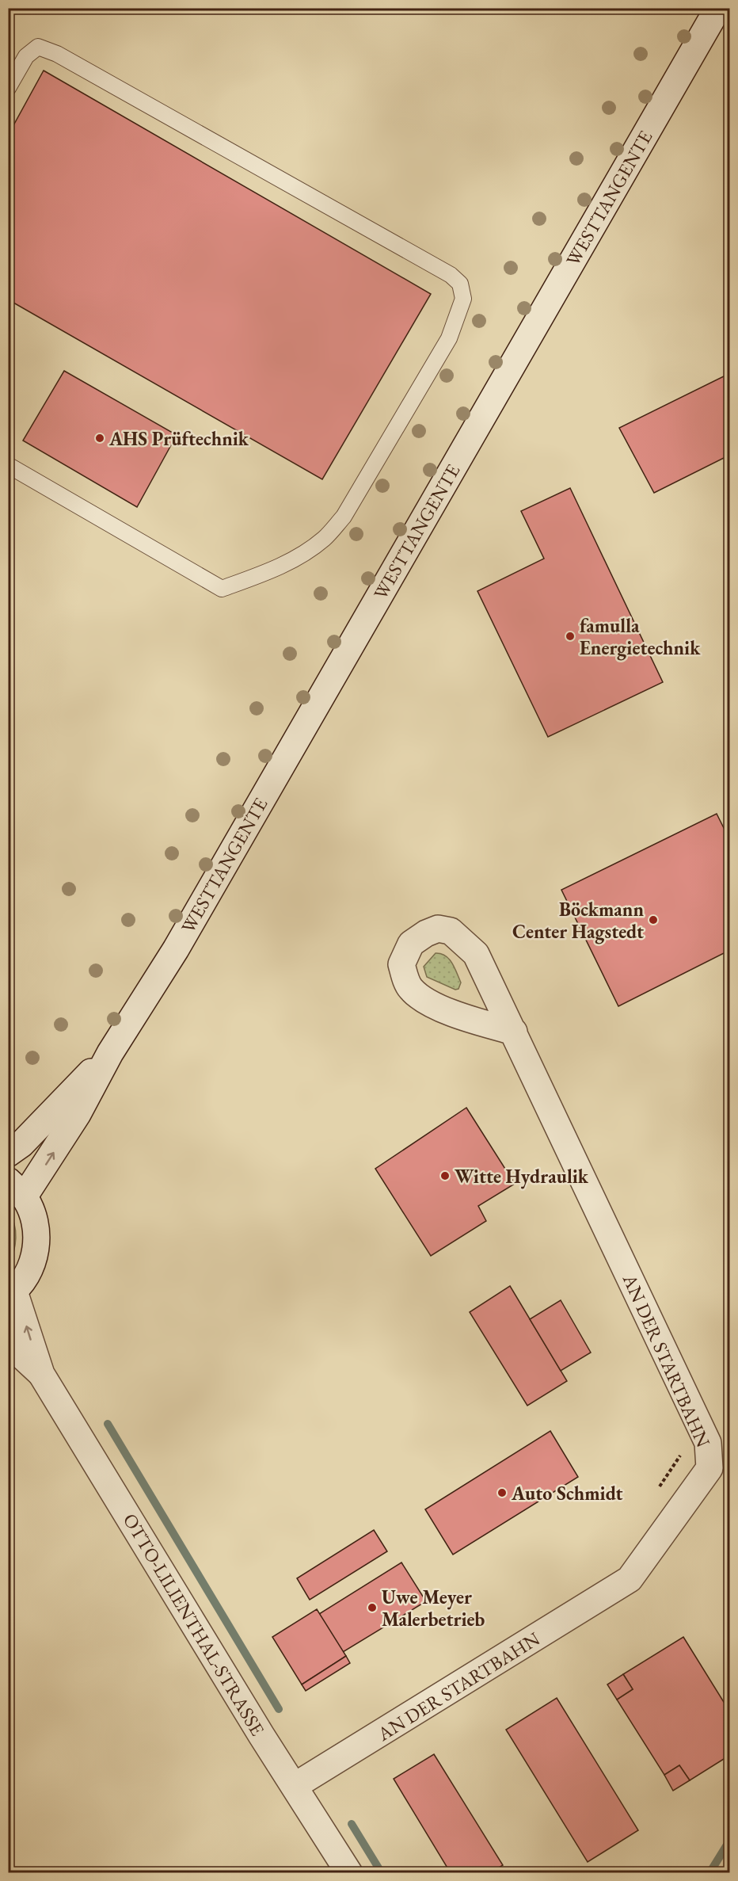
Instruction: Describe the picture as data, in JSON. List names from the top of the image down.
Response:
{
  "streets": {
    "street": ["WESTTANGENTE", "AN DER STARTBAHN", "OTTO-LILIENTHAL-STRASSE"]
  },
  "crossings": [
    ["WESTTANGENTE", "OTTO-LILIENTHAL-STRASSE"],
    ["AN DER STARTBAHN", "OTTO-LILIENTHAL-STRASSE"]
  ],
  "places": [
    "AHS Prüftechnik",
    "famulla Energietechnik",
    "Böckmann Center Hagstedt",
    "Witte Hydraulik",
    "Auto Schmidt",
    "Uwe Meyer Malerbetrieb"
  ]
}
